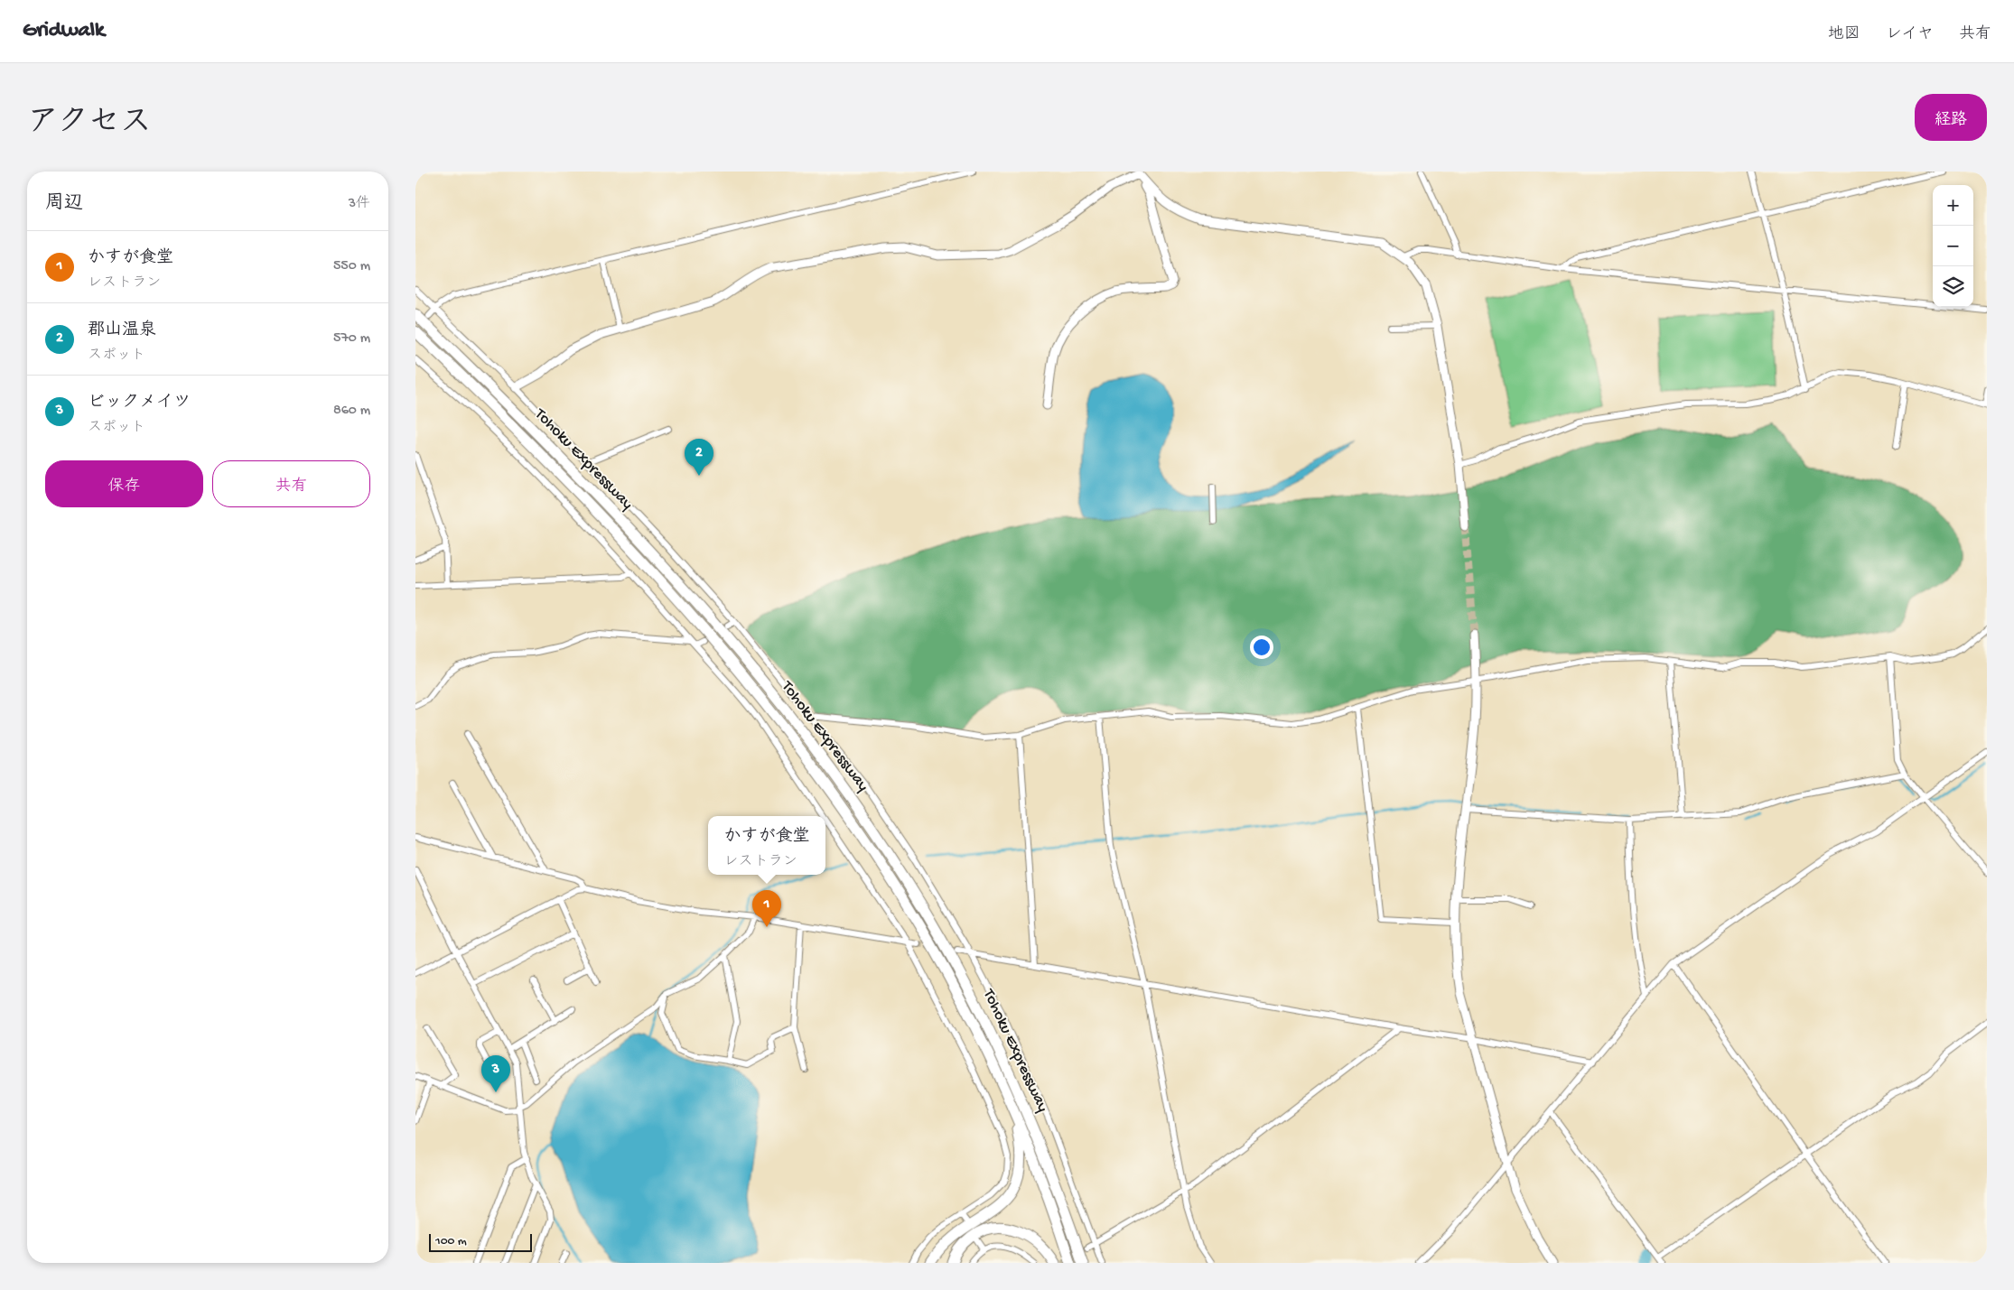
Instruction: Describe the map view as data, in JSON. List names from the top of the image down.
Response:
{
  "streets": {
    "highway": ["Tohoku Expressway"]
  },
  "scale_bar": "100 m",
  "page": {
    "header": "Gridwalk",
    "nav": ["地図", "レイヤ", "共有"],
    "title": "アクセス",
    "buttons": [
      "経路",
      ["保存", "共有"]
    ],
    "heading": ["周辺", "3件"],
    "map_buttons": ["+", "−"],
    "list": [
      {
        "mark": "1",
        "name": "かすが食堂",
        "note": "レストラン",
        "value": "550 m"
      },
      {
        "mark": "2",
        "name": "郡山温泉",
        "note": "スポット",
        "value": "570 m"
      },
      {
        "mark": "3",
        "name": "ビックメイツ",
        "note": "スポット",
        "value": "860 m"
      }
    ],
    "pins": ["2", "1", "3"],
    "popup": ["かすが食堂", "レストラン"],
    "scale": "100 m"
  }
}
